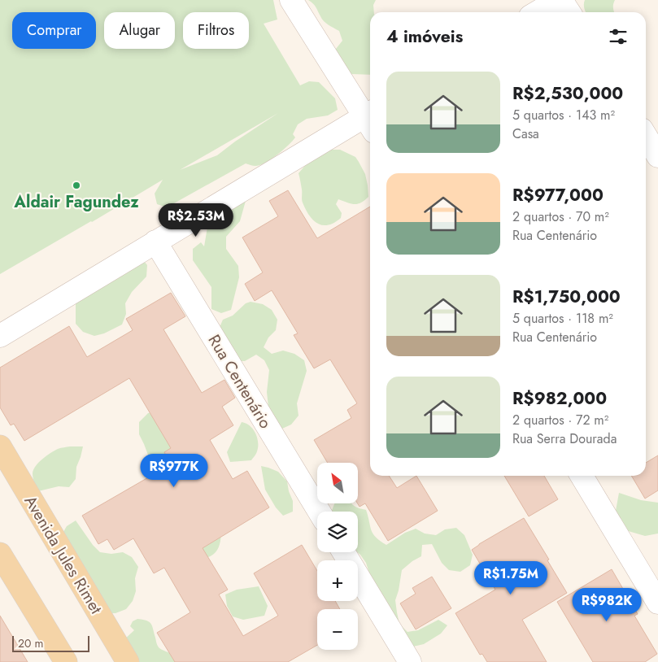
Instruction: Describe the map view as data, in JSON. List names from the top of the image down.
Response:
{
  "streets": {
    "main road": ["Avenida Jules Rimet"],
    "street": ["Rua Centenário"]
  },
  "places": ["Aldair Fagundez"],
  "scale_bar": "20 m",
  "north": "top left",
  "page": {
    "chip": ["Comprar", "Alugar", "Filtros"],
    "heading": "4 imóveis",
    "list": [
      {
        "name": "R$2,530,000",
        "note": "5 quartos · 143 m² · Casa"
      },
      {
        "name": "R$977,000",
        "note": "2 quartos · 70 m² · Rua Centenário"
      },
      {
        "name": "R$1,750,000",
        "note": "5 quartos · 118 m² · Rua Centenário"
      },
      {
        "name": "R$982,000",
        "note": "2 quartos · 72 m² · Rua Serra Dourada"
      }
    ],
    "price": [
      "R$2.53M",
      "R$977K",
      "R$1.75M",
      "R$982K"
    ],
    "map_buttons": ["+", "−"],
    "scale": "20 m"
  }
}
